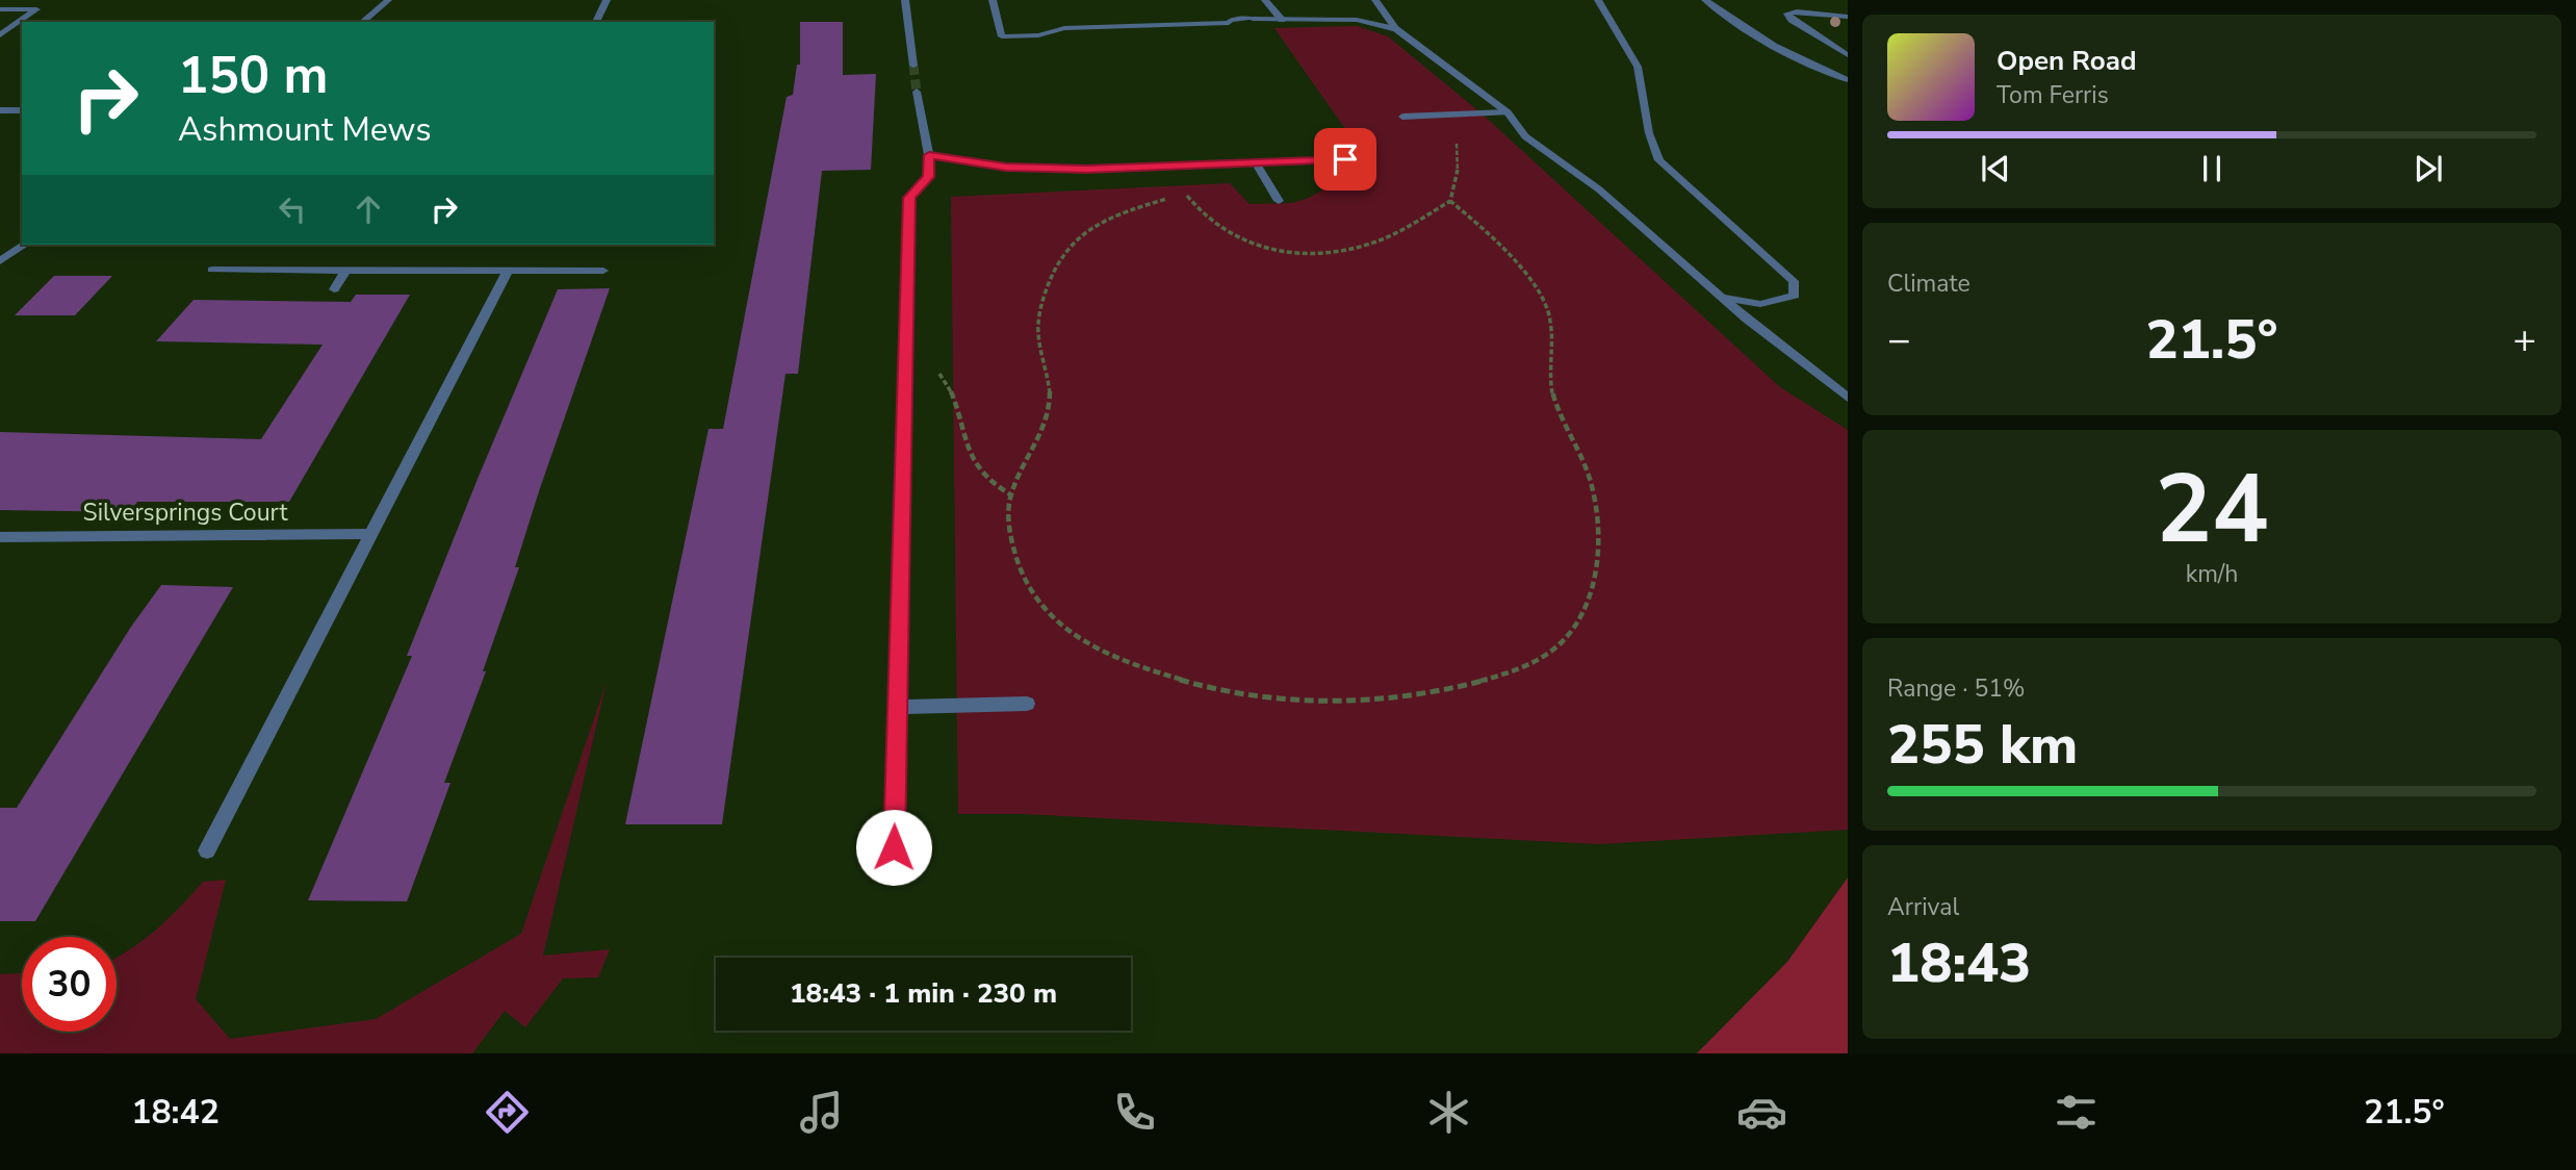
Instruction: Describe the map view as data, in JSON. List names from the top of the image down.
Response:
{
  "streets": {
    "street": ["Silversprings Court"]
  },
  "page": {
    "turn": ["150 m", "Ashmount Mews"],
    "song": ["Open Road", "Tom Ferris"],
    "tile": [
      "Climate",
      ["24", "km/h"],
      ["Range · 51%", "255 km"],
      ["Arrival", "18:43"]
    ],
    "heat": ["−", "21.5°", "+"],
    "limit": "30",
    "trip": "18:43 · 1 min · 230 m",
    "tabs": ["18:42", "21.5°"]
  }
}
